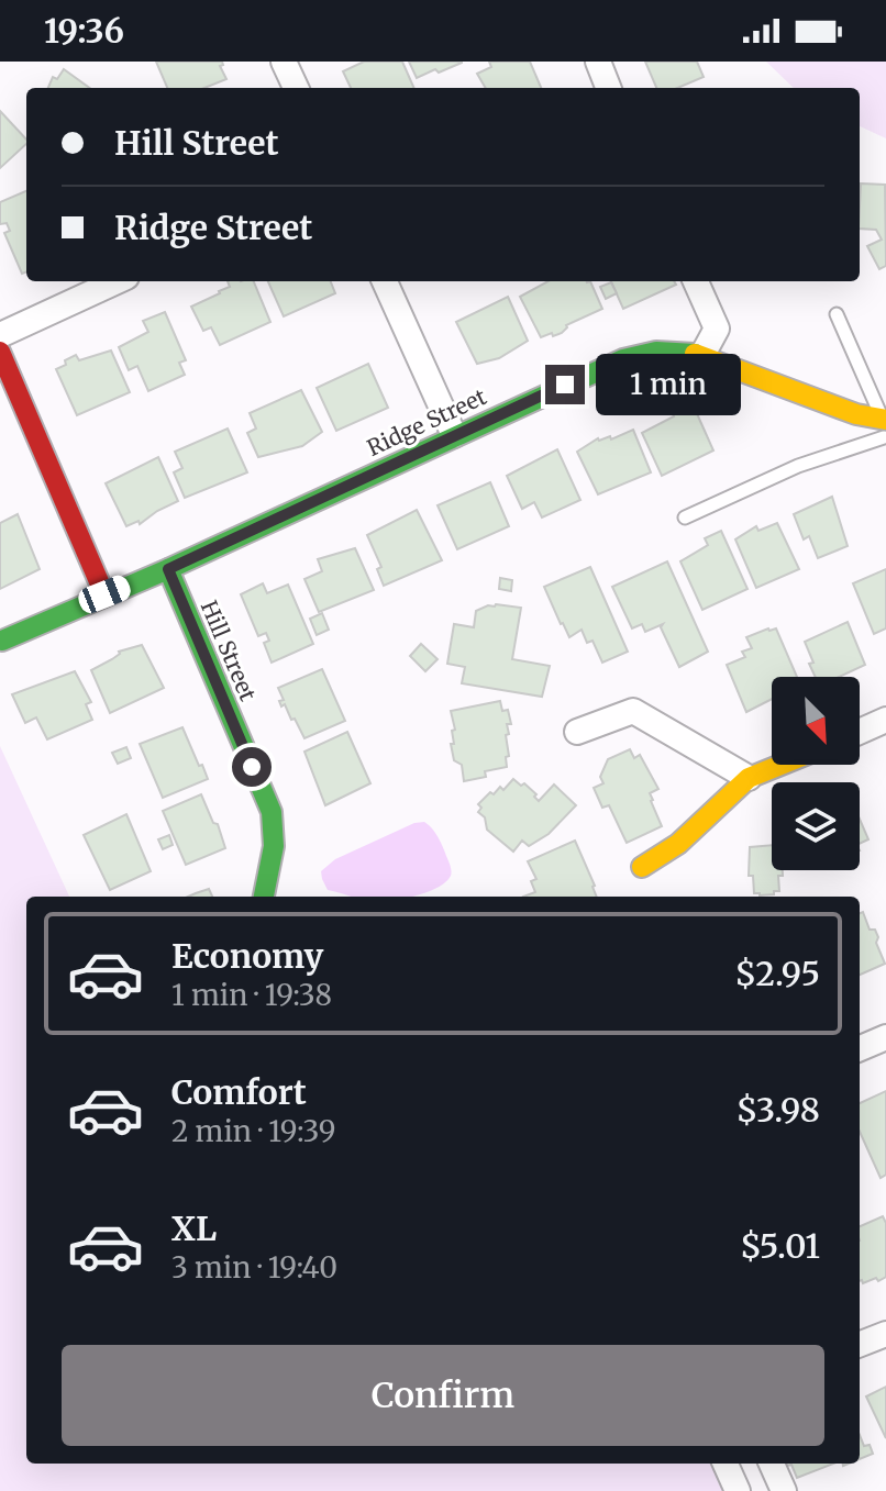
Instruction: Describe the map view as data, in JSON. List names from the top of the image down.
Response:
{
  "streets": {
    "street": ["Ridge Street", "Hill Street"]
  },
  "crossings": [
    ["Ridge Street", "Hill Street"]
  ],
  "north": "bottom right",
  "page": {
    "status": "19:36",
    "banner": ["Hill Street", "Ridge Street"],
    "bubble": "1 min",
    "list": [
      {
        "name": "Economy",
        "note": "1 min · 19:38",
        "value": "$2.95"
      },
      {
        "name": "Comfort",
        "note": "2 min · 19:39",
        "value": "$3.98"
      },
      {
        "name": "XL",
        "note": "3 min · 19:40",
        "value": "$5.01"
      }
    ],
    "buttons": "Confirm"
  }
}
